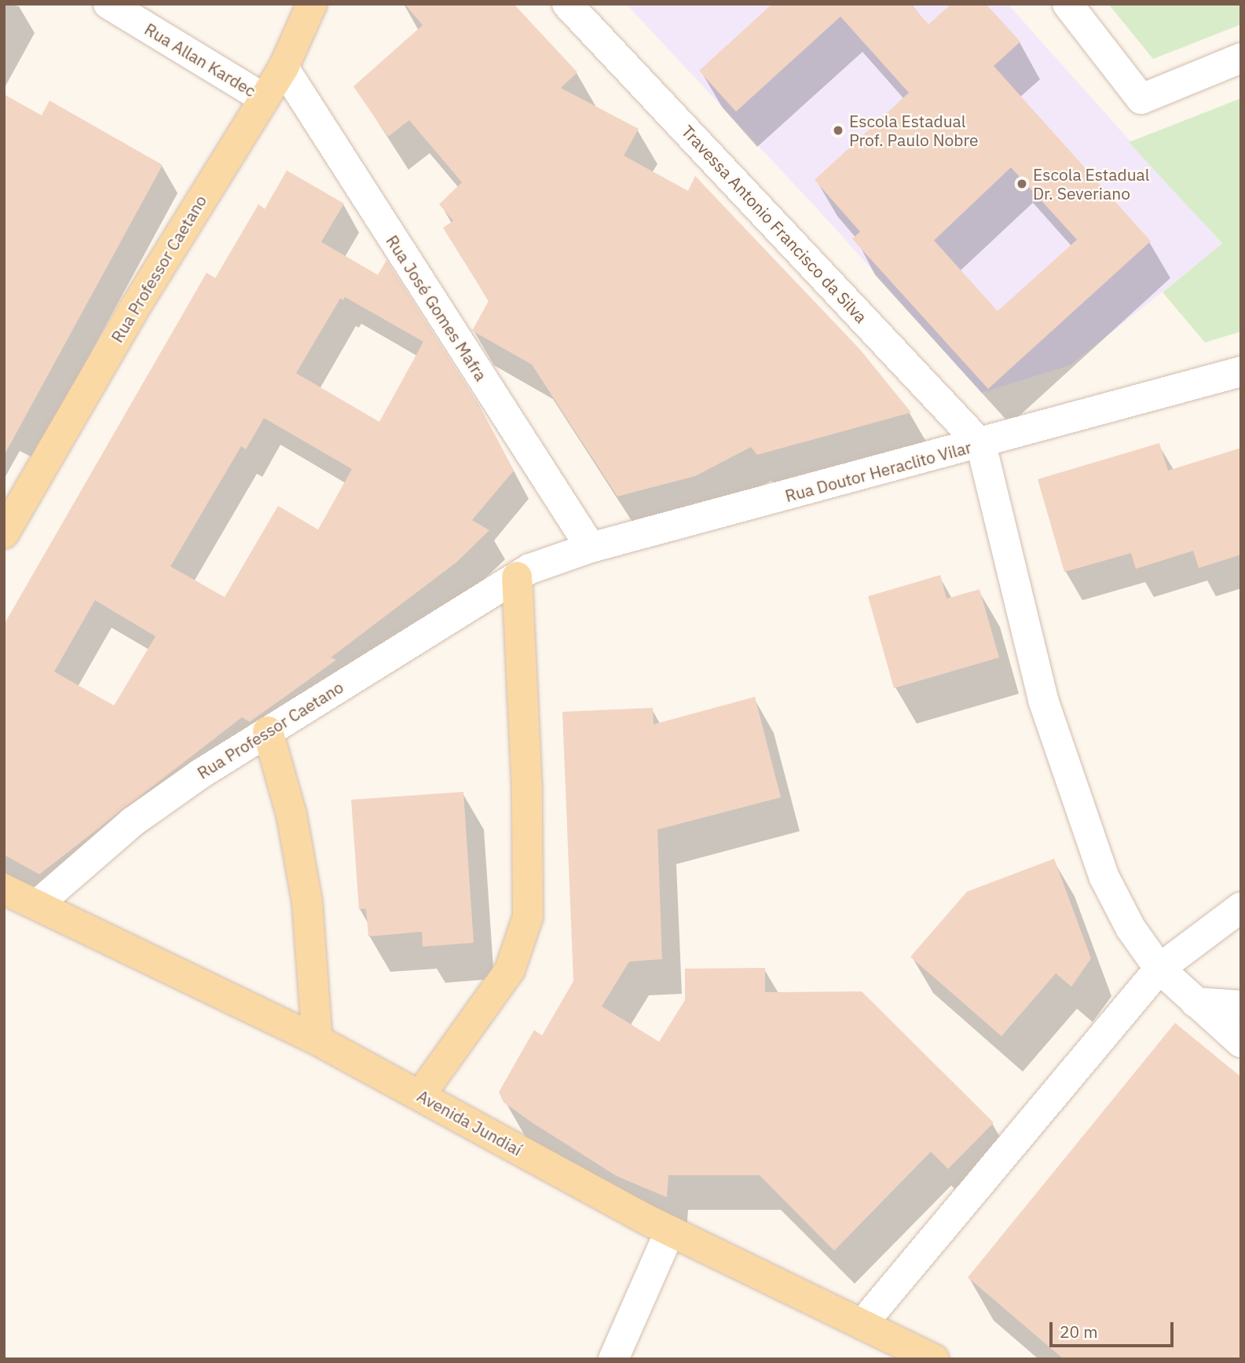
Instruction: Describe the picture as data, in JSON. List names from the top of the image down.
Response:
{
  "streets": {
    "main road": ["Rua Professor Caetano", "Avenida Jundiaí"],
    "street": [
      "Rua Allan Kardec",
      "Travessa Antonio Francisco da Silva",
      "Rua José Gomes Mafra",
      "Rua Doutor Heraclito Vilar"
    ]
  },
  "crossings": [
    ["Rua Allan Kardec", "Rua Professor Caetano"],
    ["Travessa Antonio Francisco da Silva", "Rua Doutor Heraclito Vilar"],
    ["Rua Professor Caetano", "Rua José Gomes Mafra"],
    ["Rua Professor Caetano", "Rua Doutor Heraclito Vilar"],
    ["Rua Professor Caetano", "Avenida Jundiaí"],
    ["Rua José Gomes Mafra", "Rua Doutor Heraclito Vilar"]
  ],
  "places": ["Escola Estadual Prof. Paulo Nobre", "Escola Estadual Dr. Severiano"],
  "scale_bar": "20 m"
}
